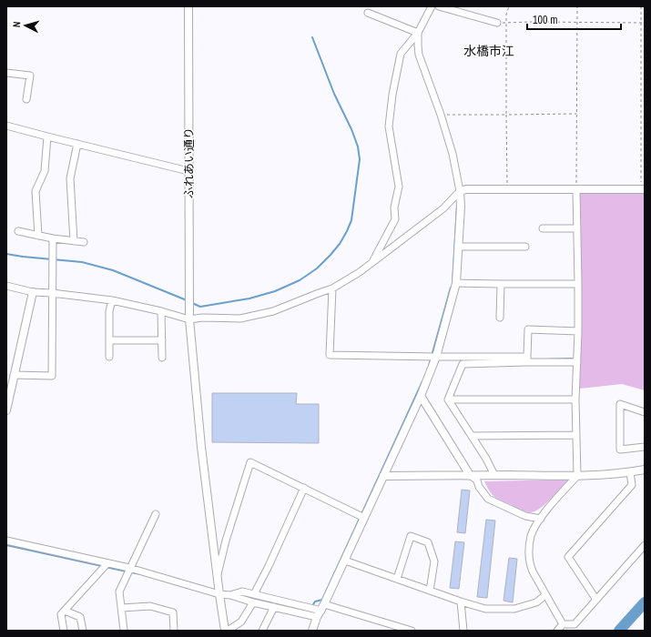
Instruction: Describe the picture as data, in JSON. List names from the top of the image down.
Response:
{
  "streets": {
    "street": ["ふれあい通り"]
  },
  "districts": ["水橋市江"],
  "scale_bar": "100 m",
  "north": "left"
}
